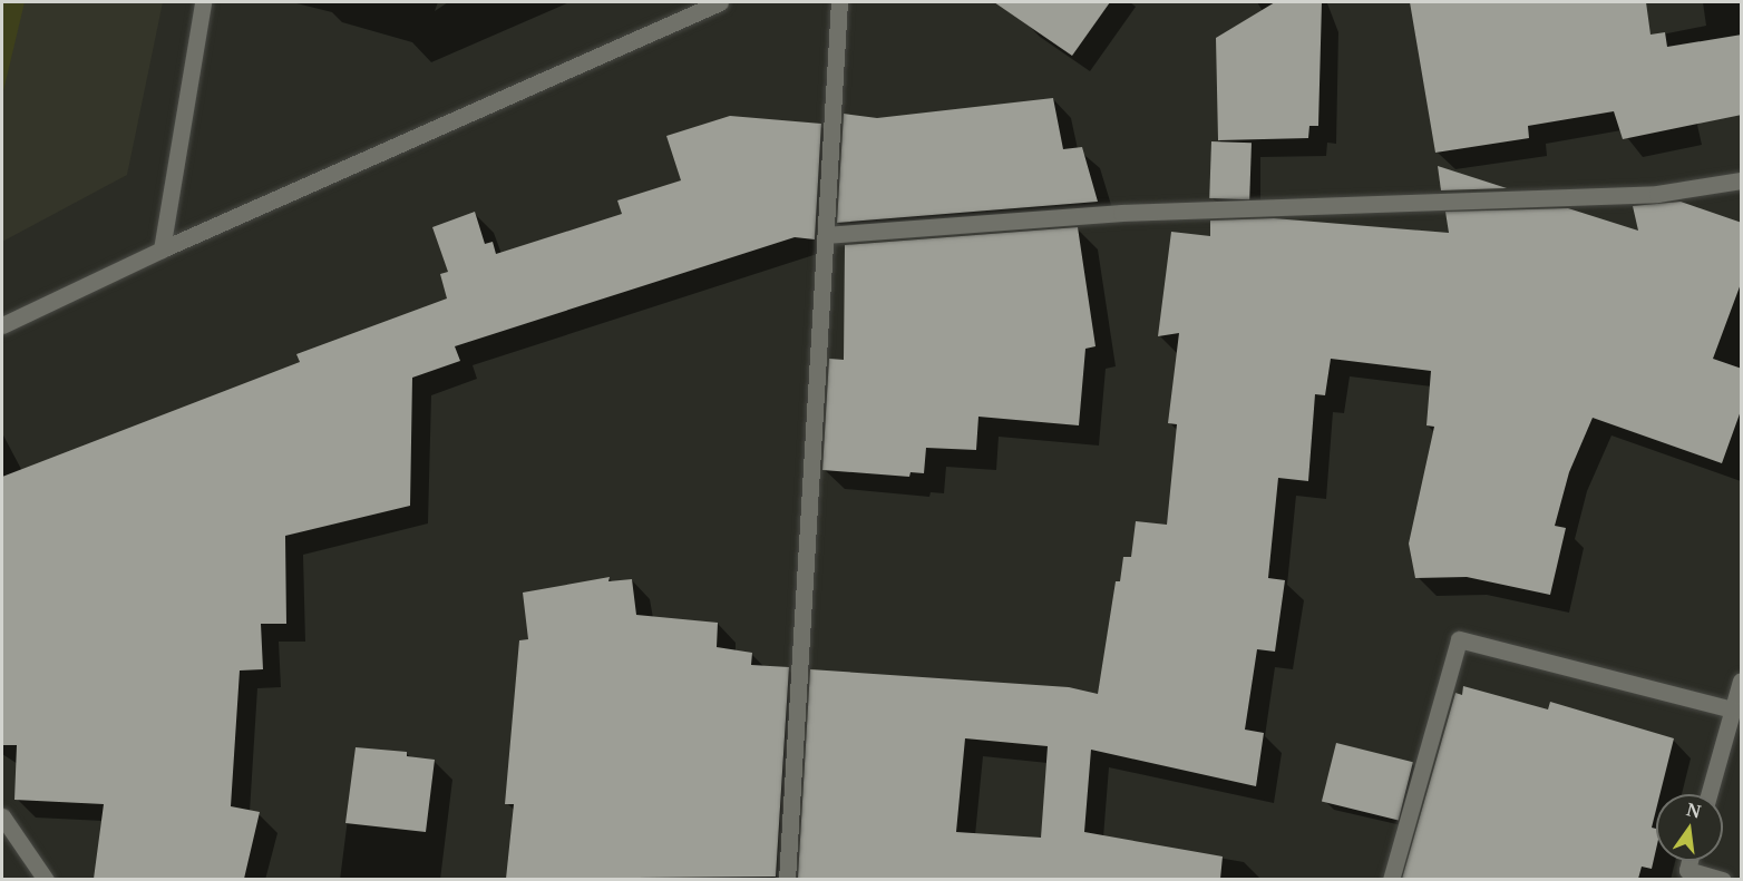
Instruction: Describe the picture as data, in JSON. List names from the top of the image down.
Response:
{
  "north": "top"
}
